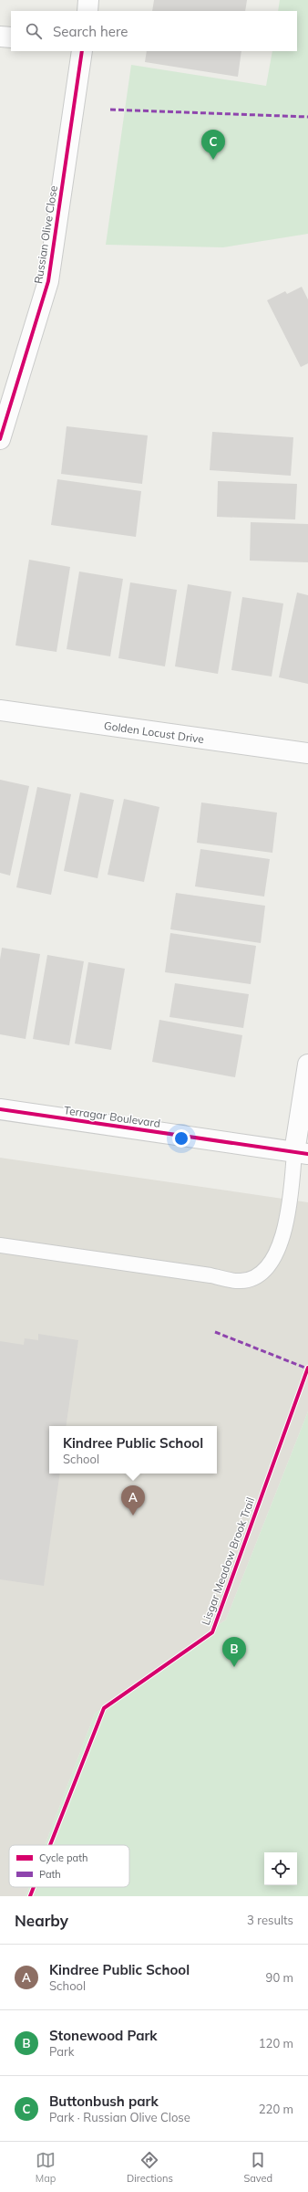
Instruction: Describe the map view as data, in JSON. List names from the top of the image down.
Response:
{
  "streets": {
    "street": ["Russian Olive Close", "Golden Locust Drive", "Terragar Boulevard"],
    "cycle path": ["Lisgar Meadow Brook Trail"]
  },
  "legend": ["Cycle path", "Path"],
  "page": {
    "search": "Search here",
    "pins": ["C", "A", "B"],
    "popup": ["Kindree Public School", "School"],
    "heading": ["Nearby", "3 results"],
    "list": [
      {
        "mark": "A",
        "name": "Kindree Public School",
        "note": "School",
        "value": "90 m"
      },
      {
        "mark": "B",
        "name": "Stonewood Park",
        "note": "Park",
        "value": "120 m"
      },
      {
        "mark": "C",
        "name": "Buttonbush park",
        "note": "Park · Russian Olive Close",
        "value": "220 m"
      }
    ],
    "nav": ["Map", "Directions", "Saved"]
  }
}
